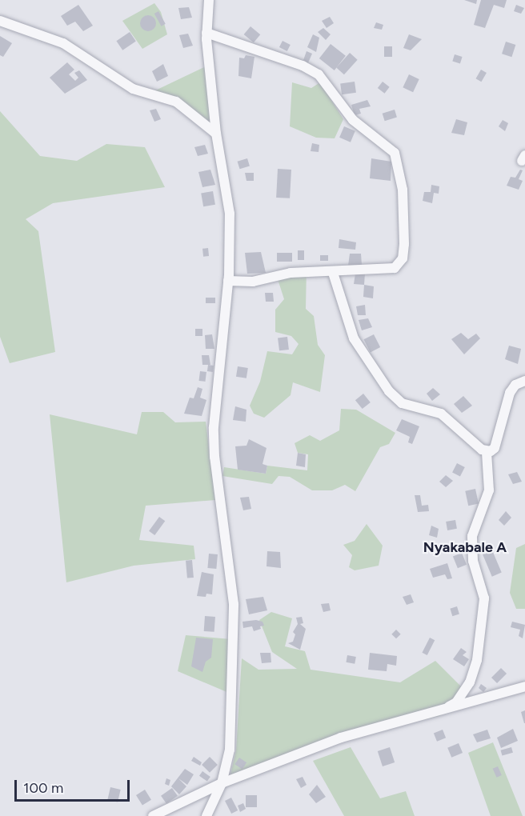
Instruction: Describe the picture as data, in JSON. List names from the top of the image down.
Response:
{
  "districts": ["Nyakabale A"],
  "scale_bar": "100 m"
}
